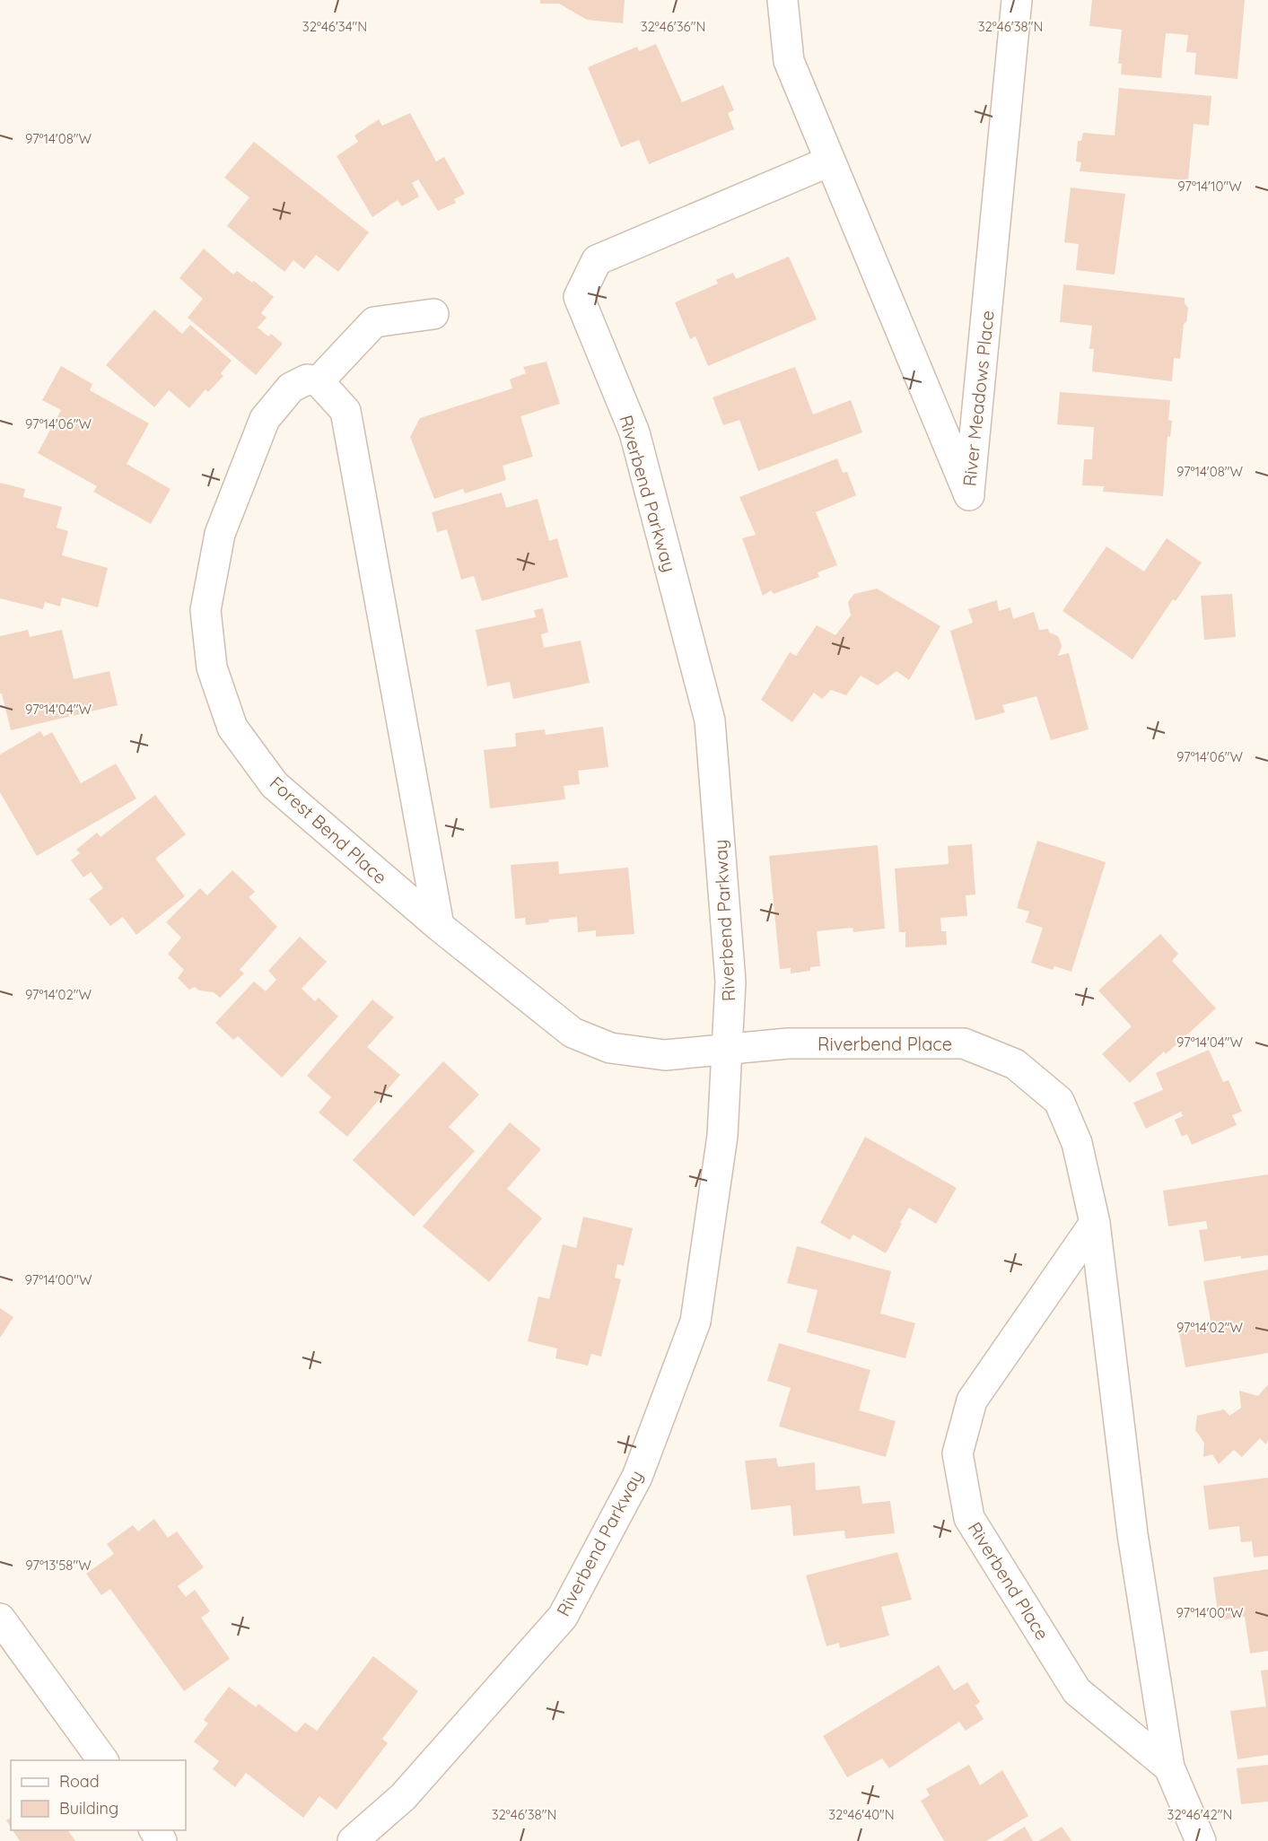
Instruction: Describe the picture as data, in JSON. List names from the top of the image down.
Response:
{
  "streets": {
    "street": [
      "River Meadows Place",
      "Riverbend Parkway",
      "Forest Bend Place",
      "Riverbend Place"
    ]
  },
  "crossings": [
    ["River Meadows Place", "Riverbend Parkway"],
    ["Riverbend Parkway", "Forest Bend Place"],
    ["Riverbend Parkway", "Riverbend Place"],
    ["Forest Bend Place", "Riverbend Place"]
  ],
  "legend": ["Road", "Building"],
  "coordinates": [
    "32°46'34\"N",
    "32°46'36\"N",
    "32°46'38\"N",
    "97°14'08\"W",
    "97°14'10\"W",
    "97°14'06\"W",
    "97°14'04\"W",
    "97°14'02\"W",
    "97°14'00\"W",
    "97°13'58\"W",
    "32°46'40\"N",
    "32°46'42\"N"
  ]
}
